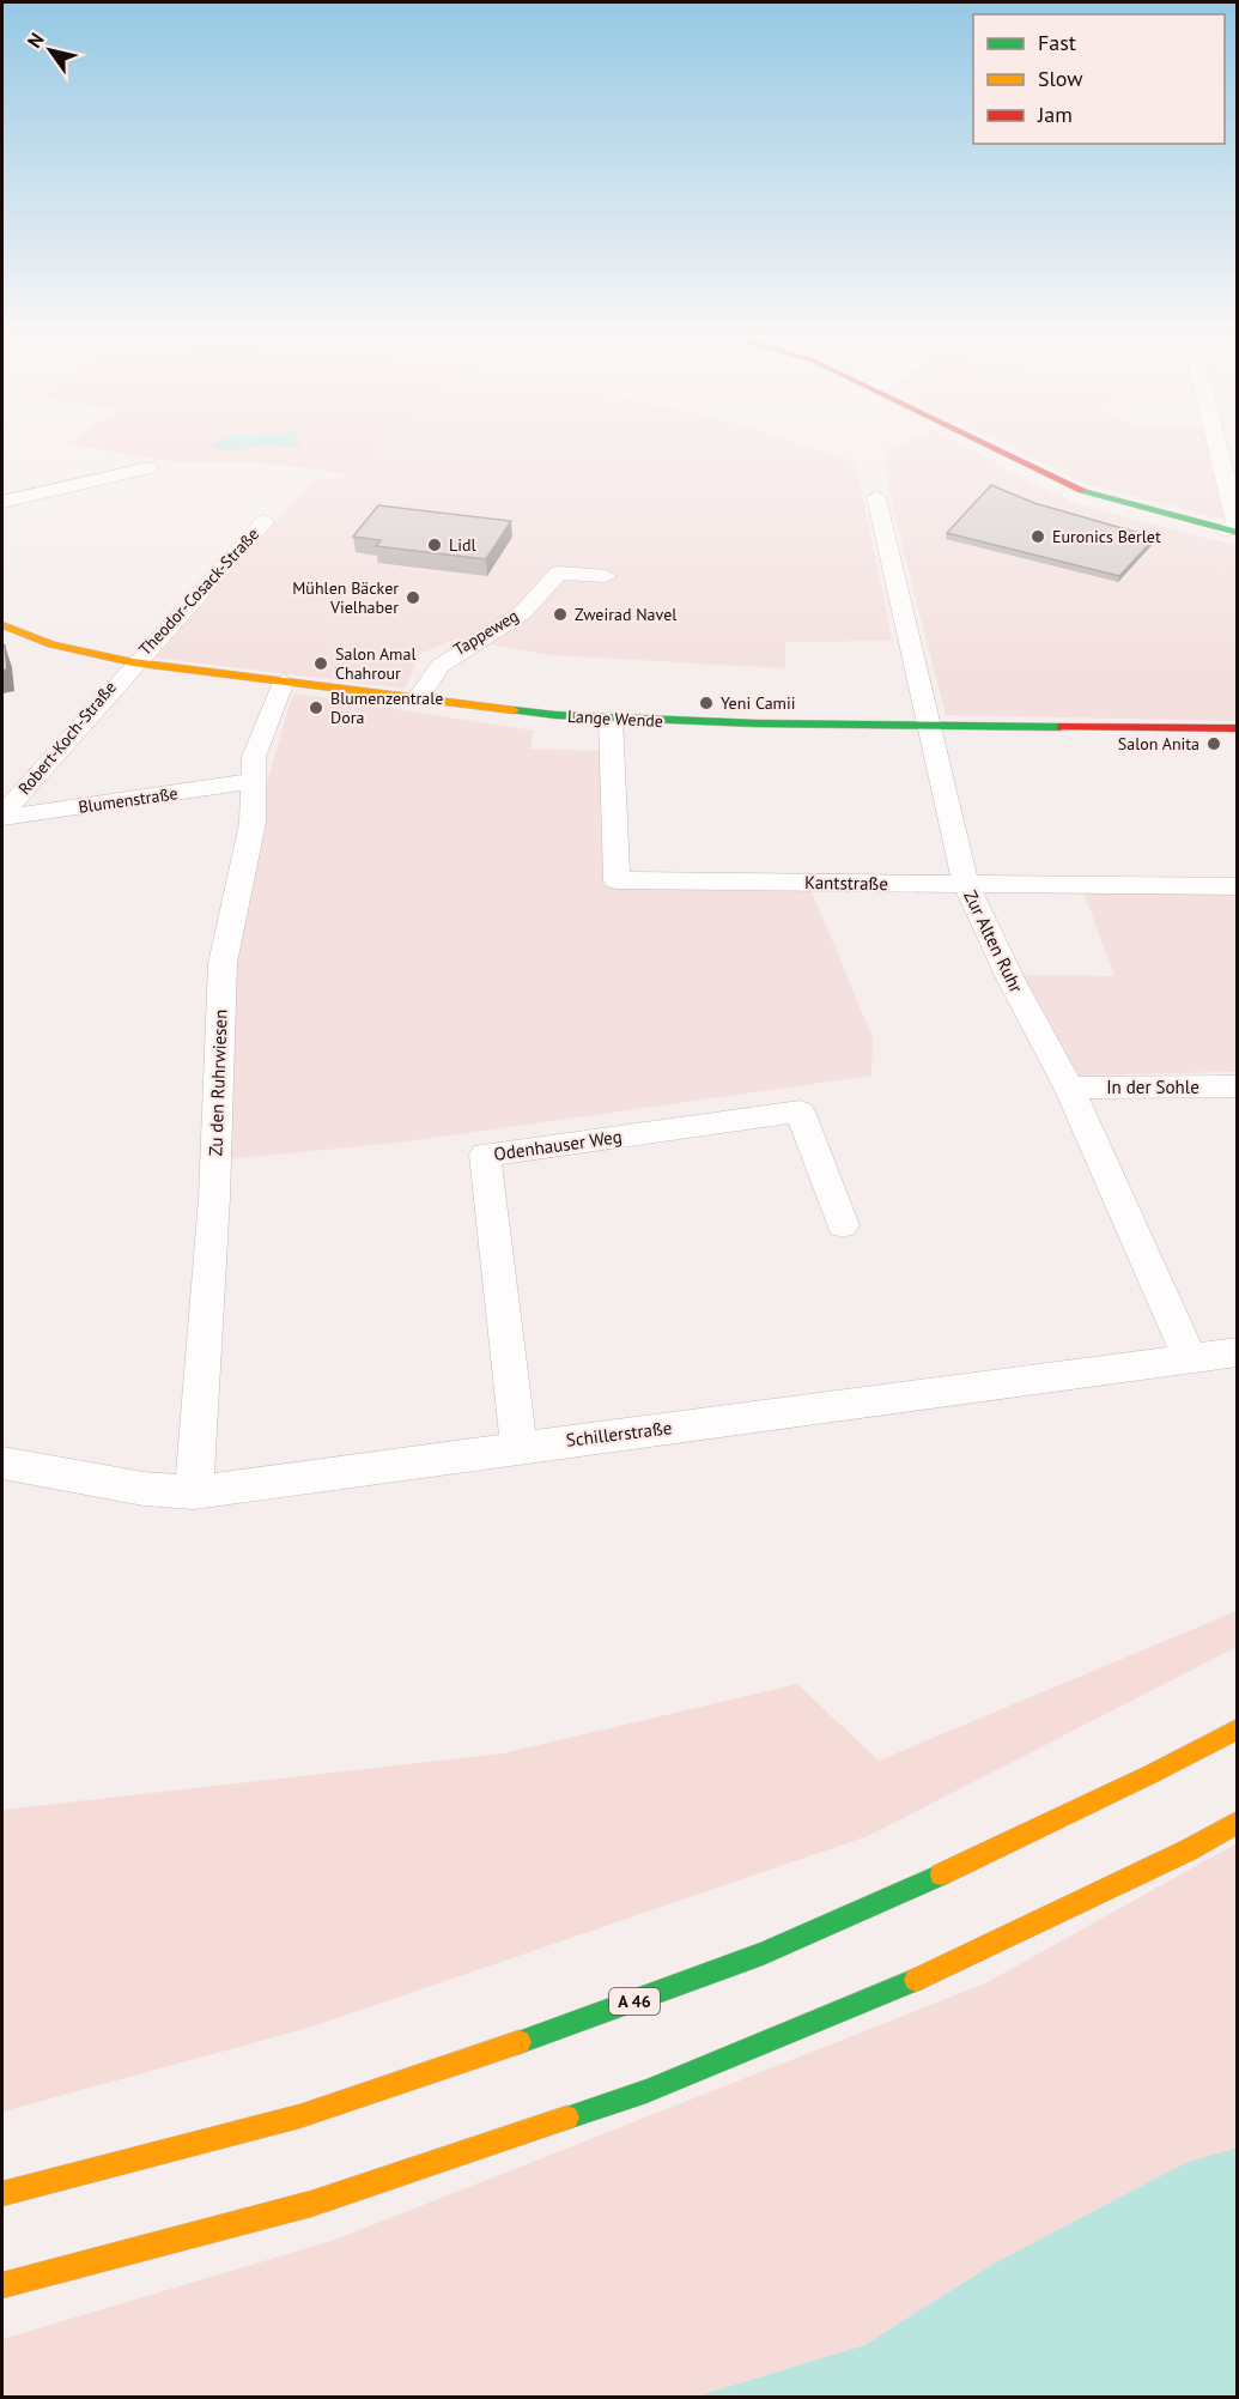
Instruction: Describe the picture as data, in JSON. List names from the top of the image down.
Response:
{
  "streets": {
    "main road": ["Lange Wende", "A 46"],
    "street": [
      "Theodor-Cosack-Straße",
      "Tappeweg",
      "Robert-Koch-Straße",
      "Blumenstraße",
      "Kantstraße",
      "Zur Alten Ruhr",
      "Zu den Ruhrwiesen",
      "In der Sohle",
      "Odenhauser Weg",
      "Schillerstraße"
    ]
  },
  "crossings": [
    ["Theodor-Cosack-Straße", "Lange Wende"],
    ["Theodor-Cosack-Straße", "Robert-Koch-Straße"],
    ["Tappeweg", "Lange Wende"],
    ["Lange Wende", "Robert-Koch-Straße"],
    ["Lange Wende", "Kantstraße"],
    ["Lange Wende", "Zur Alten Ruhr"],
    ["Lange Wende", "Zu den Ruhrwiesen"],
    ["Robert-Koch-Straße", "Blumenstraße"],
    ["Blumenstraße", "Zu den Ruhrwiesen"],
    ["Kantstraße", "Zur Alten Ruhr"],
    ["Zur Alten Ruhr", "In der Sohle"],
    ["Zur Alten Ruhr", "Schillerstraße"],
    ["Zu den Ruhrwiesen", "Schillerstraße"],
    ["Odenhauser Weg", "Schillerstraße"]
  ],
  "places": [
    "Euronics Berlet",
    "Lidl",
    "Mühlen Bäcker Vielhaber",
    "Zweirad Navel",
    "Salon Amal Chahrour",
    "Yeni Camii",
    "Blumenzentrale Dora",
    "Salon Anita"
  ],
  "legend": ["Fast", "Slow", "Jam"],
  "north": "top left"
}
